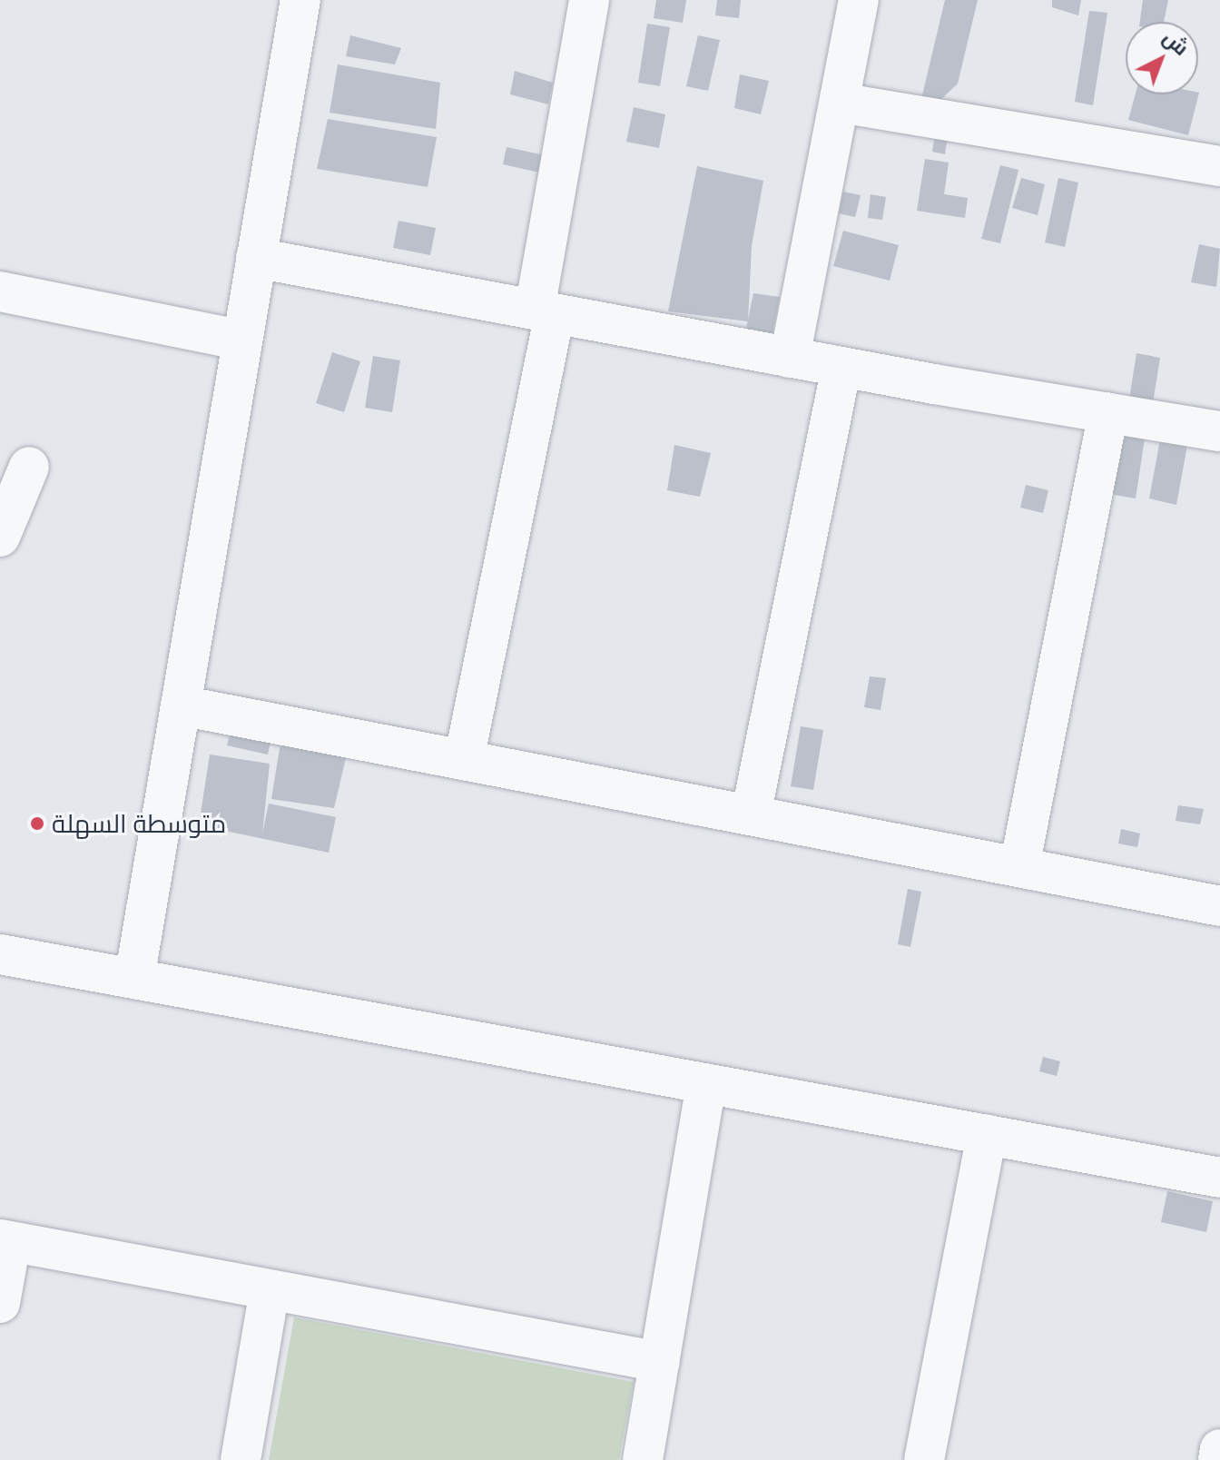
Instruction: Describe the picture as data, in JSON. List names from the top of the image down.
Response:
{
  "places": ["متوسطة السهلة"],
  "north": "top right"
}
